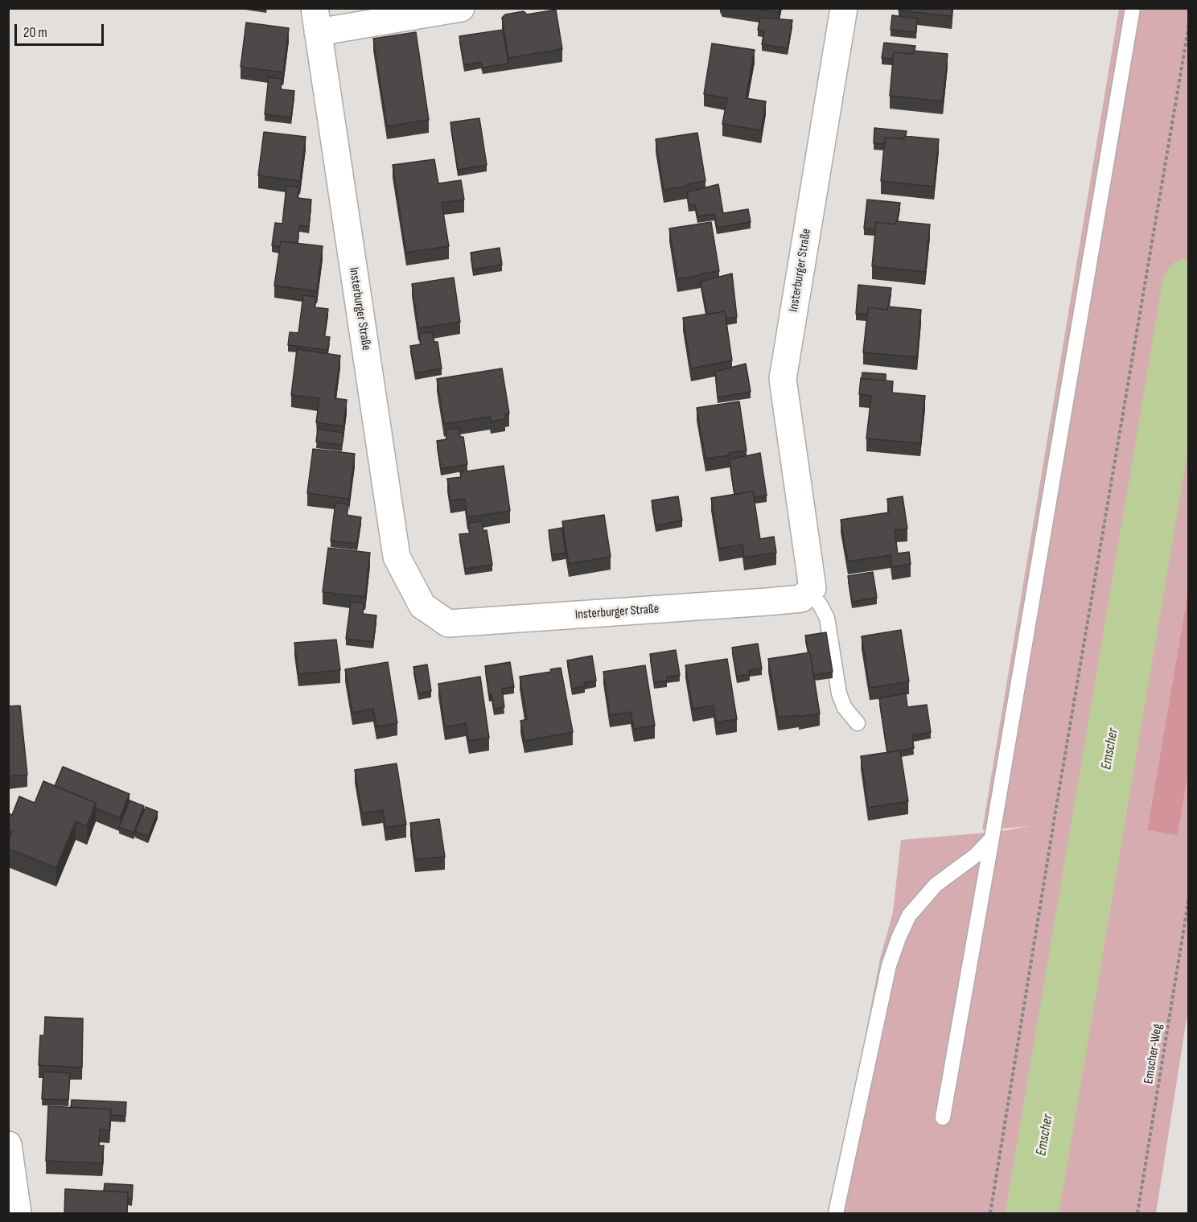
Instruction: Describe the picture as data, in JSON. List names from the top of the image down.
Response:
{
  "streets": {
    "street": ["Insterburger Straße"],
    "path": ["Emscher-Weg"]
  },
  "water": ["Emscher"],
  "scale_bar": "20 m"
}
